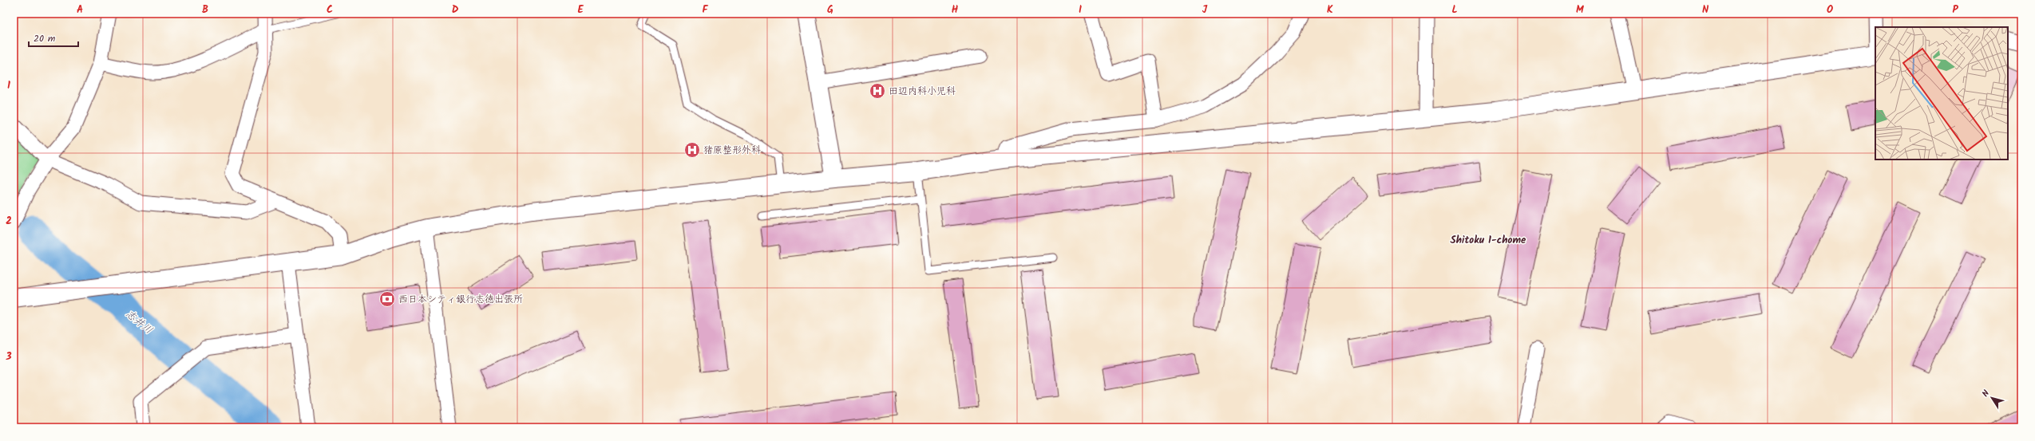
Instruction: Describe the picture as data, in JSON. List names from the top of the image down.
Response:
{
  "districts": ["Shitoku 1-chome"],
  "water": ["志井川"],
  "places": {
    "hospital": ["田辺内科小児科", "猪原整形外科"],
    "bank": ["西日本シティ銀行志徳出張所"]
  },
  "scale_bar": "20 m",
  "north": "top left",
  "grid": {
    "columns": [
      "A",
      "B",
      "C",
      "D",
      "E",
      "F",
      "G",
      "H",
      "I",
      "J",
      "K",
      "L",
      "M",
      "N",
      "O",
      "P"
    ],
    "rows": ["1", "2", "3"]
  }
}
